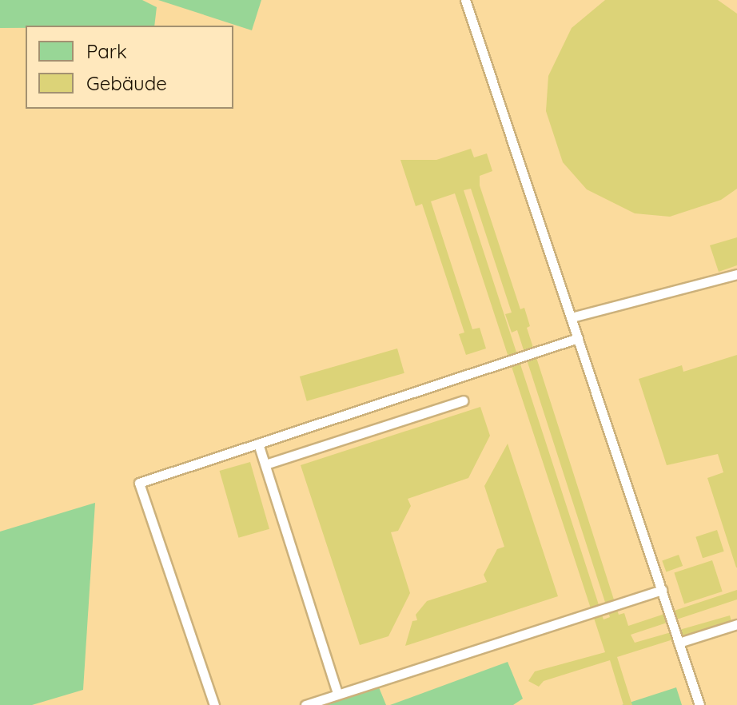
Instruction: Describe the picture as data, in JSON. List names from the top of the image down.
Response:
{
  "legend": ["Park", "Gebäude"]
}
